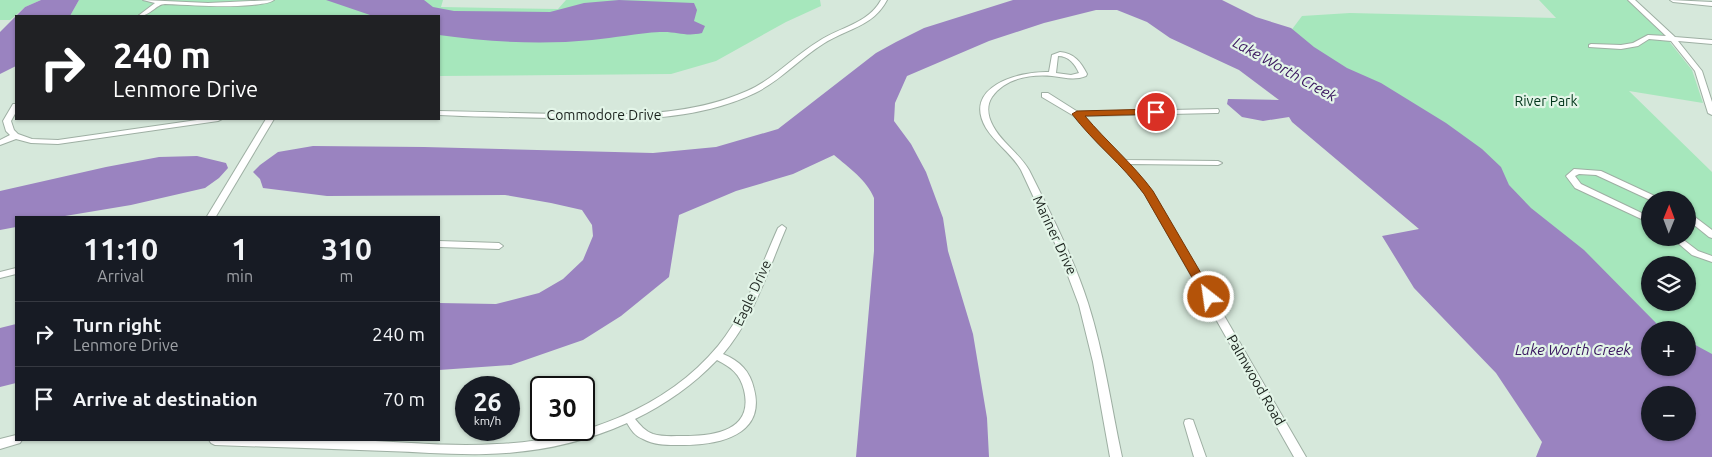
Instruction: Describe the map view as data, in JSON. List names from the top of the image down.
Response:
{
  "streets": {
    "street": [
      "Commodore Drive",
      "Mariner Drive",
      "Eagle Drive",
      "Palmwood Road"
    ]
  },
  "water": ["Lake Worth Creek"],
  "parks": ["River Park"],
  "north": "top",
  "page": {
    "turn": ["240 m", "Lenmore Drive"],
    "map_buttons": ["+", "−"],
    "eta": [
      "11:10",
      "Arrival",
      "1",
      "min",
      "310",
      "m"
    ],
    "list": [
      {
        "name": "Turn right",
        "note": "Lenmore Drive",
        "value": "240 m"
      },
      {
        "name": "Arrive at destination",
        "value": "70 m"
      }
    ],
    "speed": "26 km/h",
    "limit": "30"
  }
}
